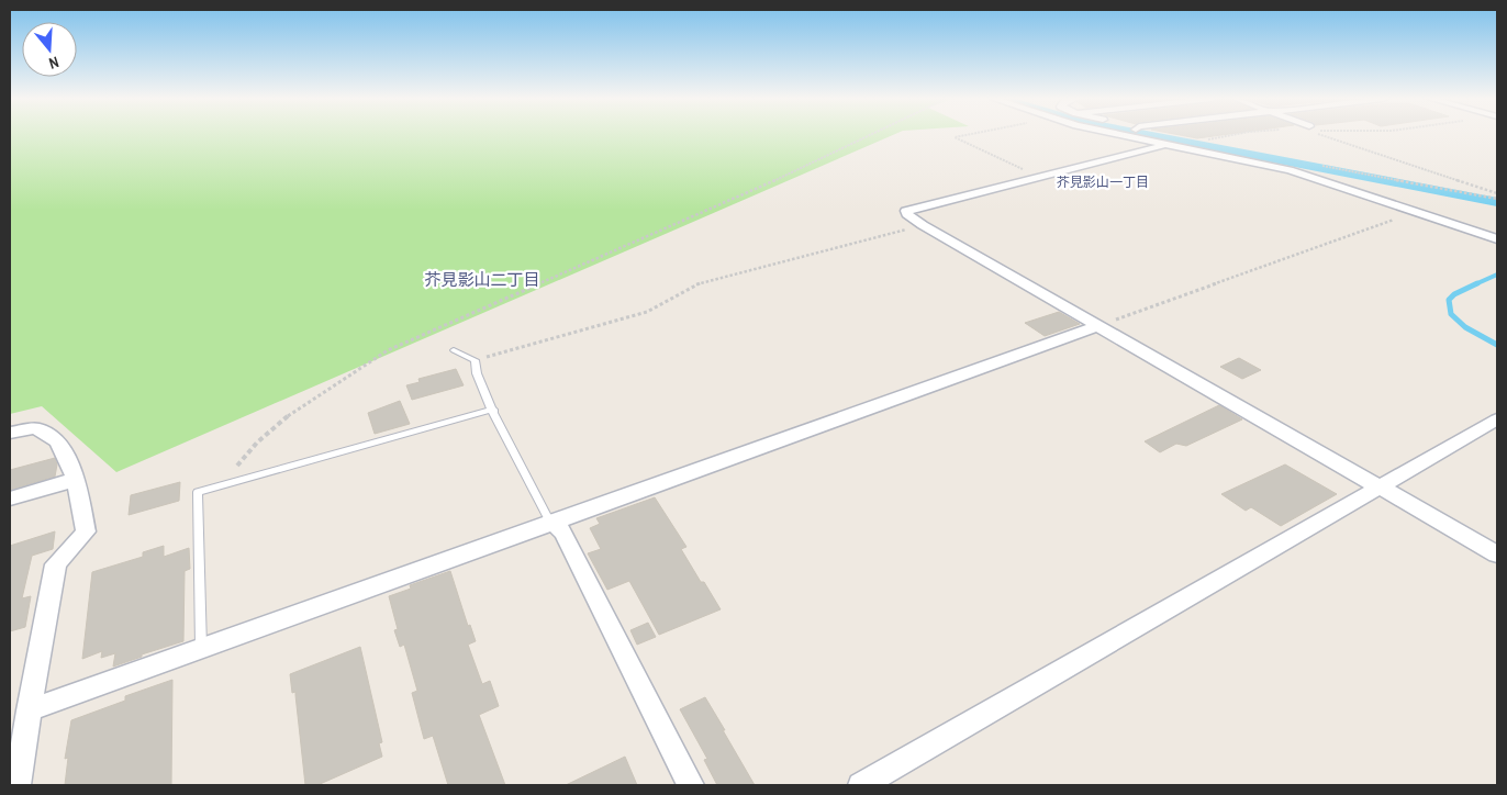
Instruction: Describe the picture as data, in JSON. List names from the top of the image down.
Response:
{
  "districts": ["芥見影山一丁目", "芥見影山二丁目"],
  "north": "bottom"
}
